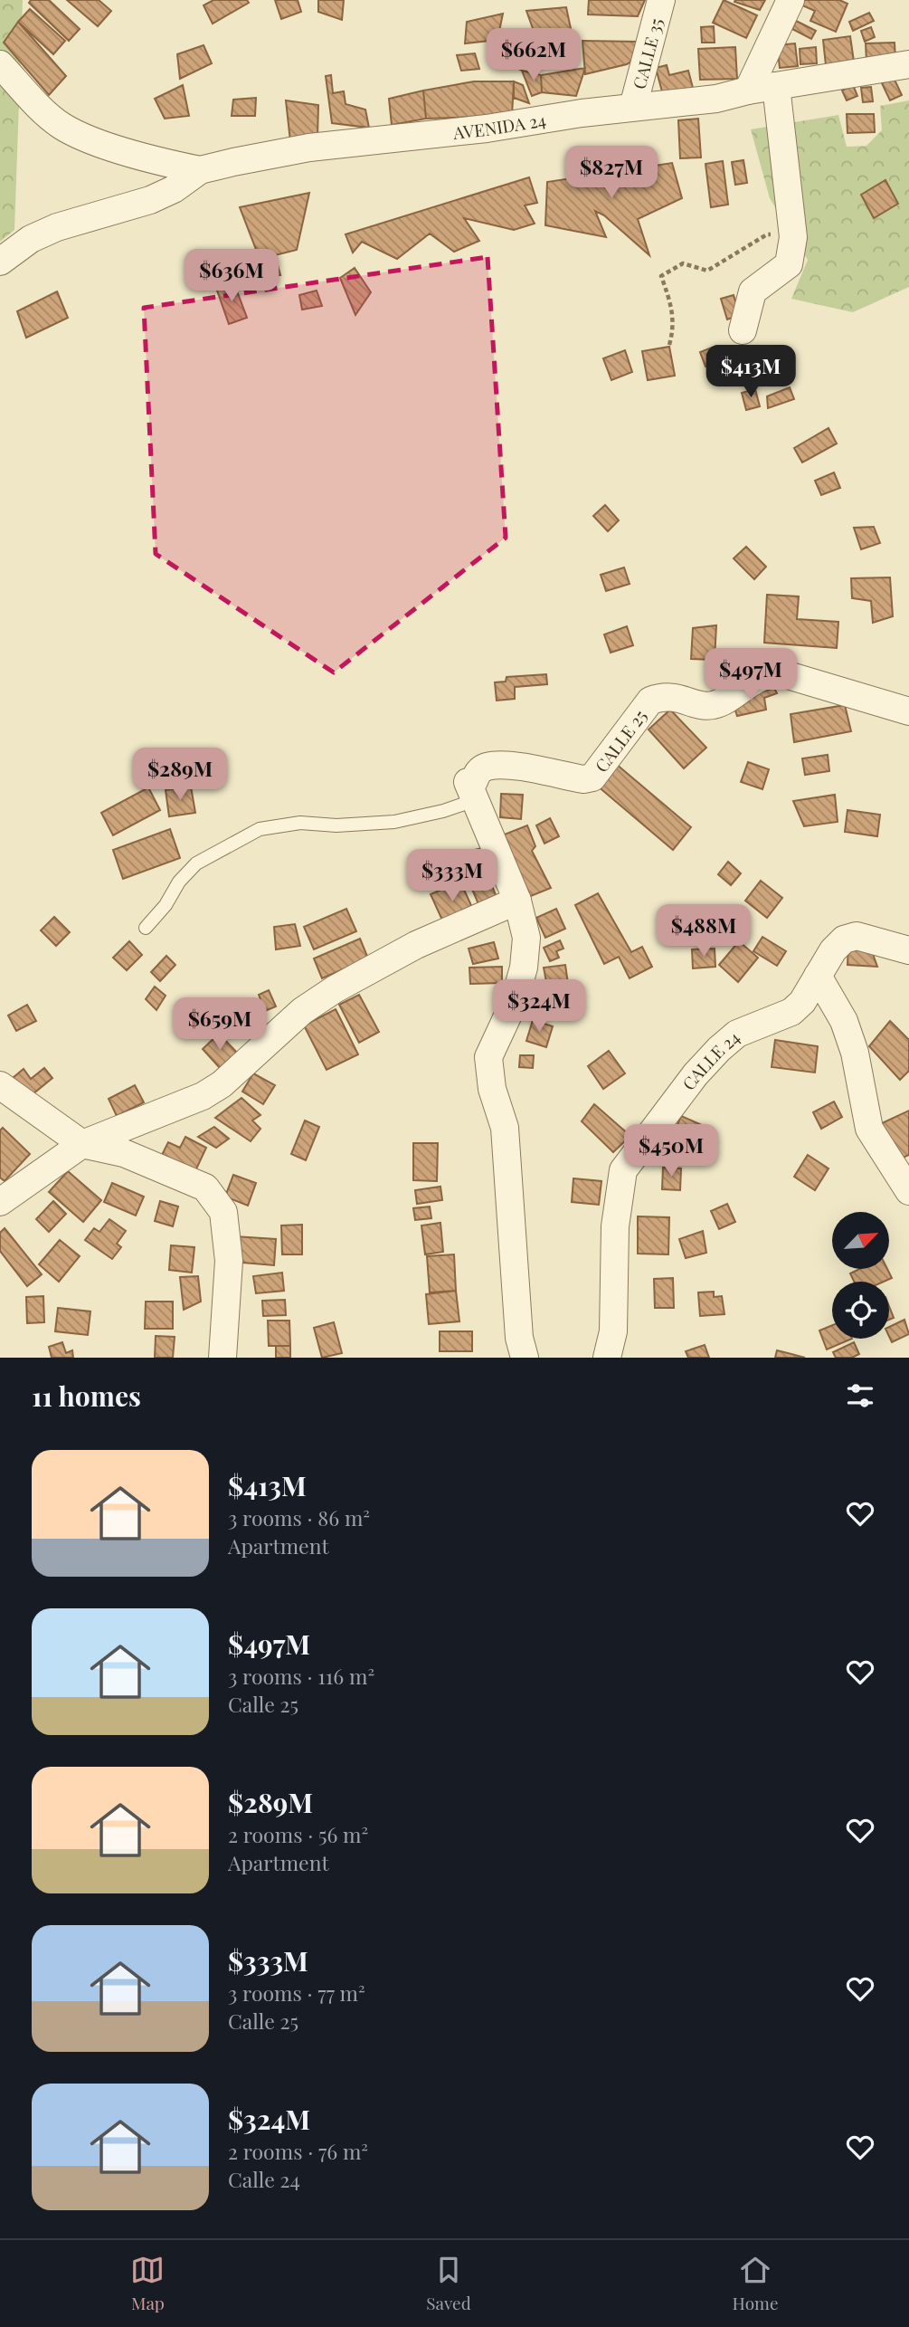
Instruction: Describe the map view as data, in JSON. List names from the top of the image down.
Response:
{
  "streets": {
    "street": [
      "CALLE 35",
      "AVENIDA 24",
      "CALLE 25",
      "CALLE 24"
    ]
  },
  "crossings": [
    ["CALLE 35", "AVENIDA 24"]
  ],
  "north": "top right",
  "page": {
    "price": [
      "$662M",
      "$827M",
      "$636M",
      "$413M",
      "$497M",
      "$289M",
      "$333M",
      "$488M",
      "$324M",
      "$659M",
      "$450M"
    ],
    "heading": "11 homes",
    "list": [
      {
        "name": "$413M",
        "note": "3 rooms · 86 m² · Apartment"
      },
      {
        "name": "$497M",
        "note": "3 rooms · 116 m² · Calle 25"
      },
      {
        "name": "$289M",
        "note": "2 rooms · 56 m² · Apartment"
      },
      {
        "name": "$333M",
        "note": "3 rooms · 77 m² · Calle 25"
      },
      {
        "name": "$324M",
        "note": "2 rooms · 76 m² · Calle 24"
      }
    ],
    "tabs": ["Map", "Saved", "Home"]
  }
}
